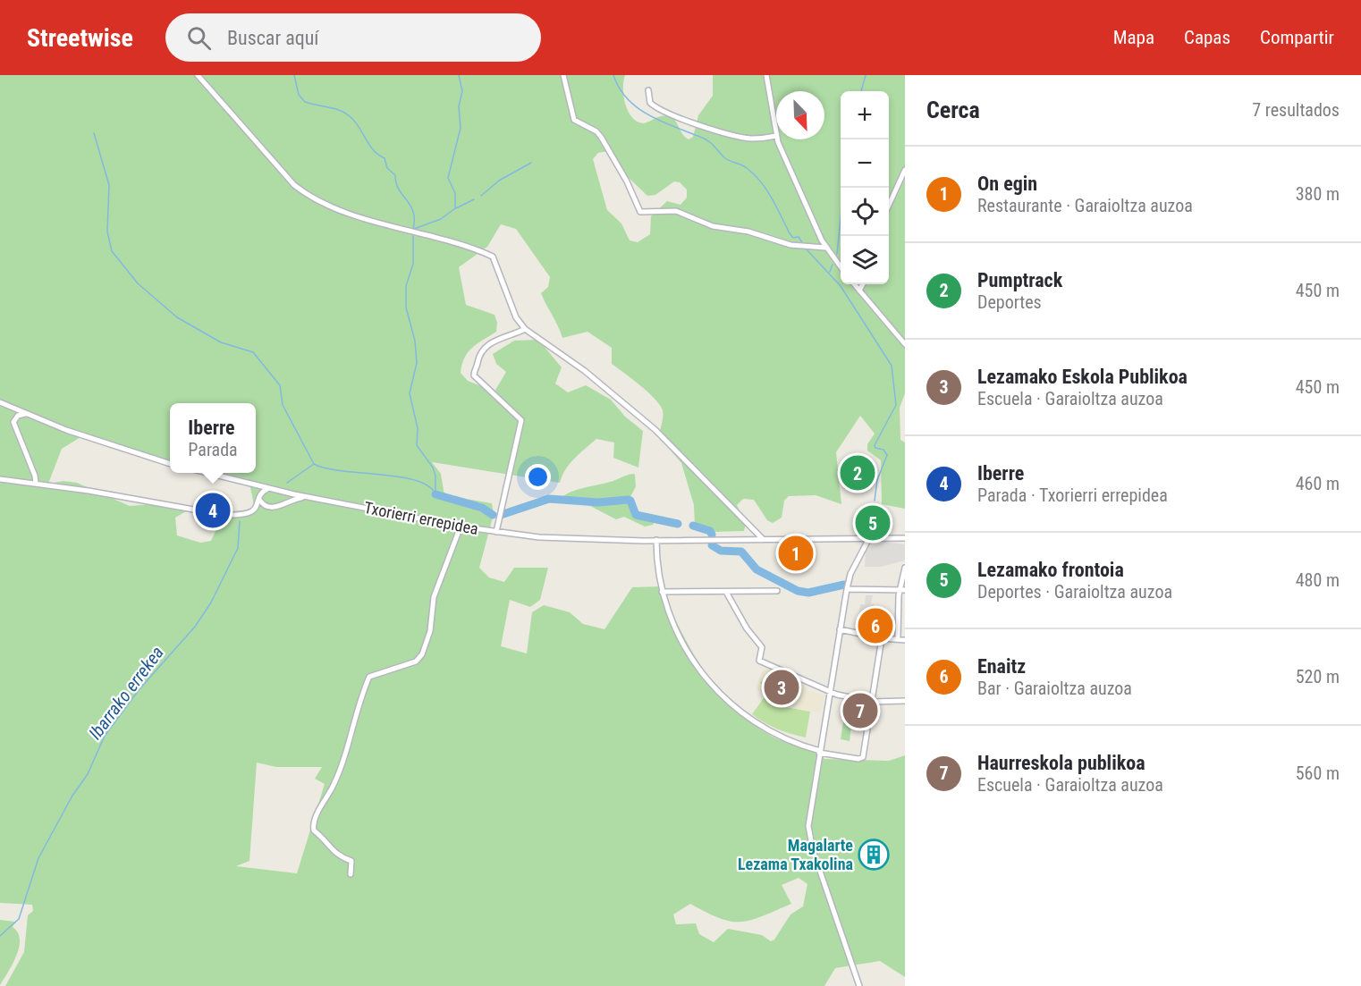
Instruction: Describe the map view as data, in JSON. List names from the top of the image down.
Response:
{
  "streets": {
    "street": ["Txorierri errepidea"]
  },
  "water": ["Ibarrako errekea"],
  "places": {
    "building": ["Magalarte Lezama Txakolina"]
  },
  "north": "bottom right",
  "page": {
    "header": "Streetwise",
    "search": "Buscar aquí",
    "nav": ["Mapa", "Capas", "Compartir"],
    "heading": ["Cerca", "7 resultados"],
    "map_buttons": ["+", "−"],
    "list": [
      {
        "mark": "1",
        "name": "On egin",
        "note": "Restaurante · Garaioltza auzoa",
        "value": "380 m"
      },
      {
        "mark": "2",
        "name": "Pumptrack",
        "note": "Deportes",
        "value": "450 m"
      },
      {
        "mark": "3",
        "name": "Lezamako Eskola Publikoa",
        "note": "Escuela · Garaioltza auzoa",
        "value": "450 m"
      },
      {
        "mark": "4",
        "name": "Iberre",
        "note": "Parada · Txorierri errepidea",
        "value": "460 m"
      },
      {
        "mark": "5",
        "name": "Lezamako frontoia",
        "note": "Deportes · Garaioltza auzoa",
        "value": "480 m"
      },
      {
        "mark": "6",
        "name": "Enaitz",
        "note": "Bar · Garaioltza auzoa",
        "value": "520 m"
      },
      {
        "mark": "7",
        "name": "Haurreskola publikoa",
        "note": "Escuela · Garaioltza auzoa",
        "value": "560 m"
      }
    ],
    "popup": ["Iberre", "Parada"],
    "pins": [
      "2",
      "4",
      "5",
      "1",
      "6",
      "3",
      "7"
    ]
  }
}
